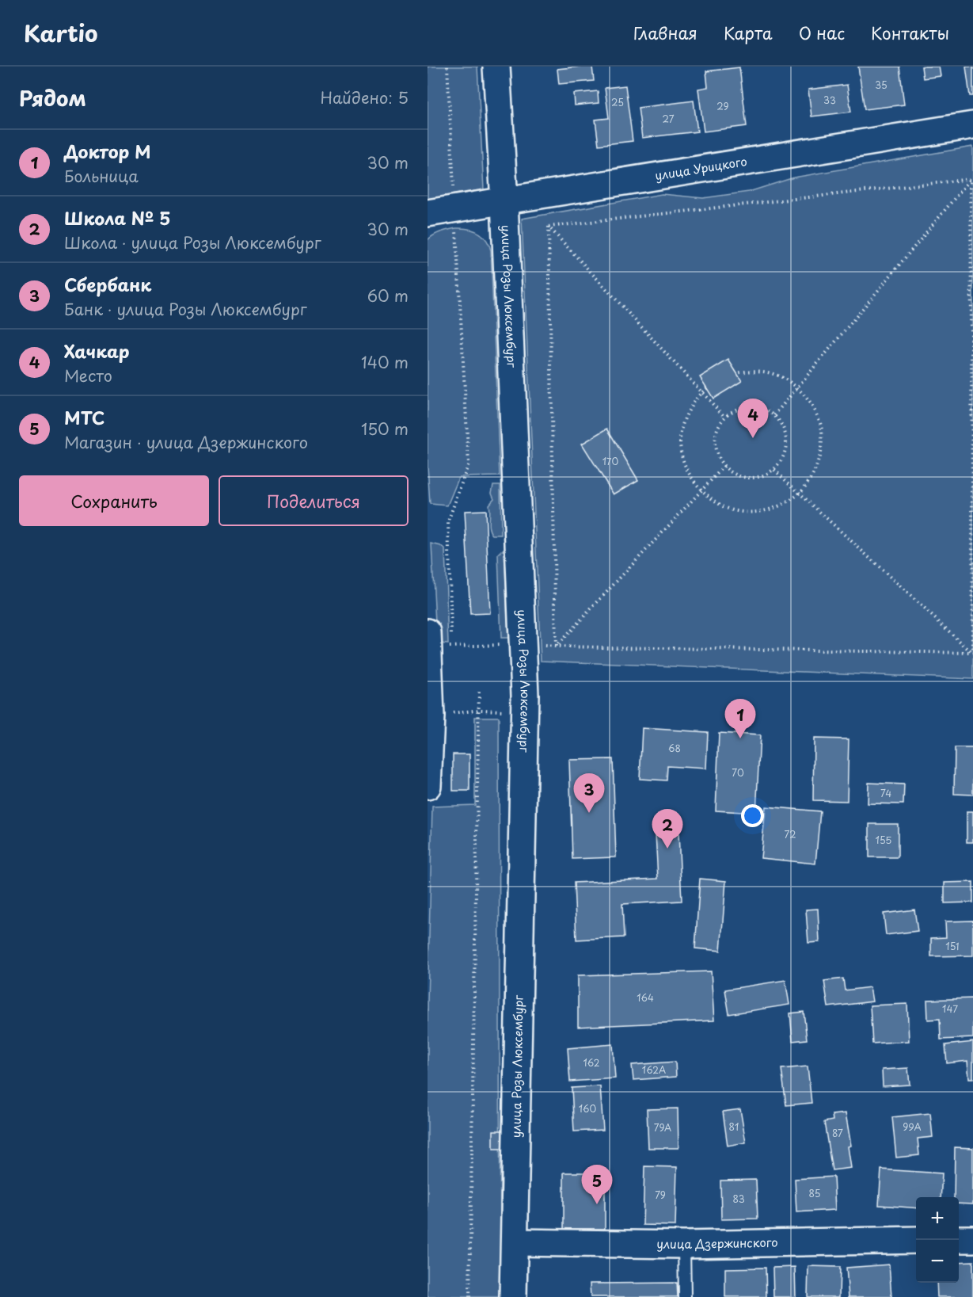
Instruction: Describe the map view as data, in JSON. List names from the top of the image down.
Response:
{
  "streets": {
    "main road": ["улица Урицкого", "улица Розы Люксембург", "улица Дзержинского"]
  },
  "crossings": [
    ["улица Урицкого", "улица Розы Люксембург"],
    ["улица Розы Люксембург", "улица Дзержинского"]
  ],
  "house_numbers": [
    "35",
    "33",
    "25",
    "29",
    "27",
    "170",
    "68",
    "70",
    "74",
    "72",
    "155",
    "151",
    "164",
    "147",
    "162",
    "162А",
    "160",
    "81",
    "99А",
    "79А",
    "87",
    "85",
    "79",
    "83"
  ],
  "page": {
    "header": "Kartio",
    "nav": [
      "Главная",
      "Карта",
      "О нас",
      "Контакты"
    ],
    "heading": ["Рядом", "Найдено: 5"],
    "list": [
      {
        "mark": "1",
        "name": "Доктор М",
        "note": "Больница",
        "value": "30 m"
      },
      {
        "mark": "2",
        "name": "Школа № 5",
        "note": "Школа · улица Розы Люксембург",
        "value": "30 m"
      },
      {
        "mark": "3",
        "name": "Сбербанк",
        "note": "Банк · улица Розы Люксембург",
        "value": "60 m"
      },
      {
        "mark": "4",
        "name": "Хачкар",
        "note": "Место",
        "value": "140 m"
      },
      {
        "mark": "5",
        "name": "МТС",
        "note": "Магазин · улица Дзержинского",
        "value": "150 m"
      }
    ],
    "pins": [
      "4",
      "1",
      "3",
      "2",
      "5"
    ],
    "buttons": ["Сохранить", "Поделиться"],
    "map_buttons": ["+", "−"]
  }
}
